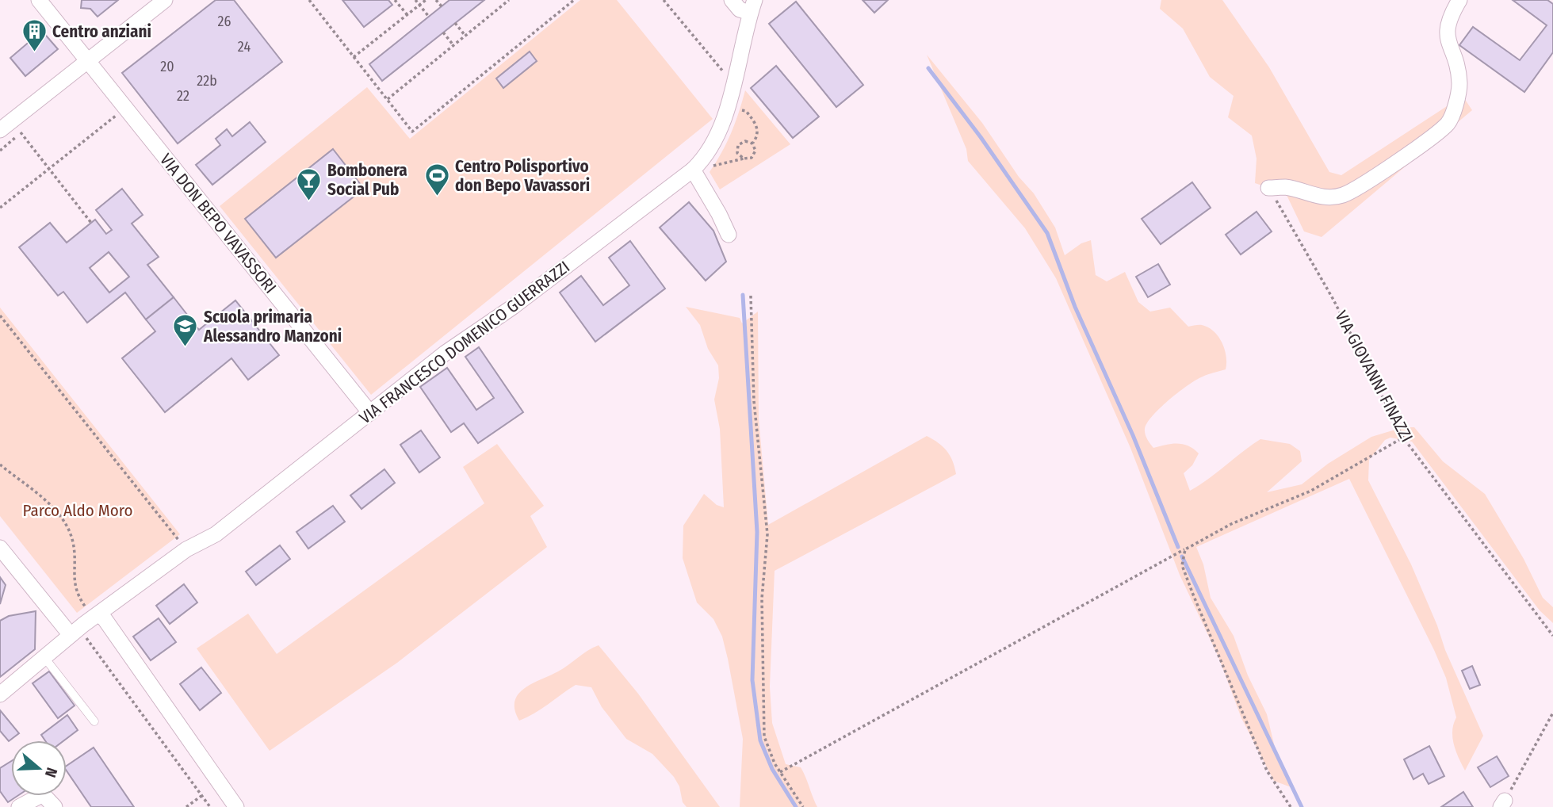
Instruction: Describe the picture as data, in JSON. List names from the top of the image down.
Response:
{
  "streets": {
    "street": ["VIA DON BEPO VAVASSORI", "VIA FRANCESCO DOMENICO GUERRAZZI"],
    "path": ["VIA GIOVANNI FINAZZI"]
  },
  "crossings": [
    ["VIA DON BEPO VAVASSORI", "VIA FRANCESCO DOMENICO GUERRAZZI"]
  ],
  "parks": ["Parco Aldo Moro"],
  "places": {
    "building": ["Centro anziani"],
    "sports": ["Centro Polisportivo don Bepo Vavassori"],
    "bar": ["Bombonera Social Pub"],
    "school or university": ["Scuola primaria Alessandro Manzoni"]
  },
  "house_numbers": [
    "26",
    "24",
    "20",
    "22b",
    "22"
  ],
  "north": "right"
}
